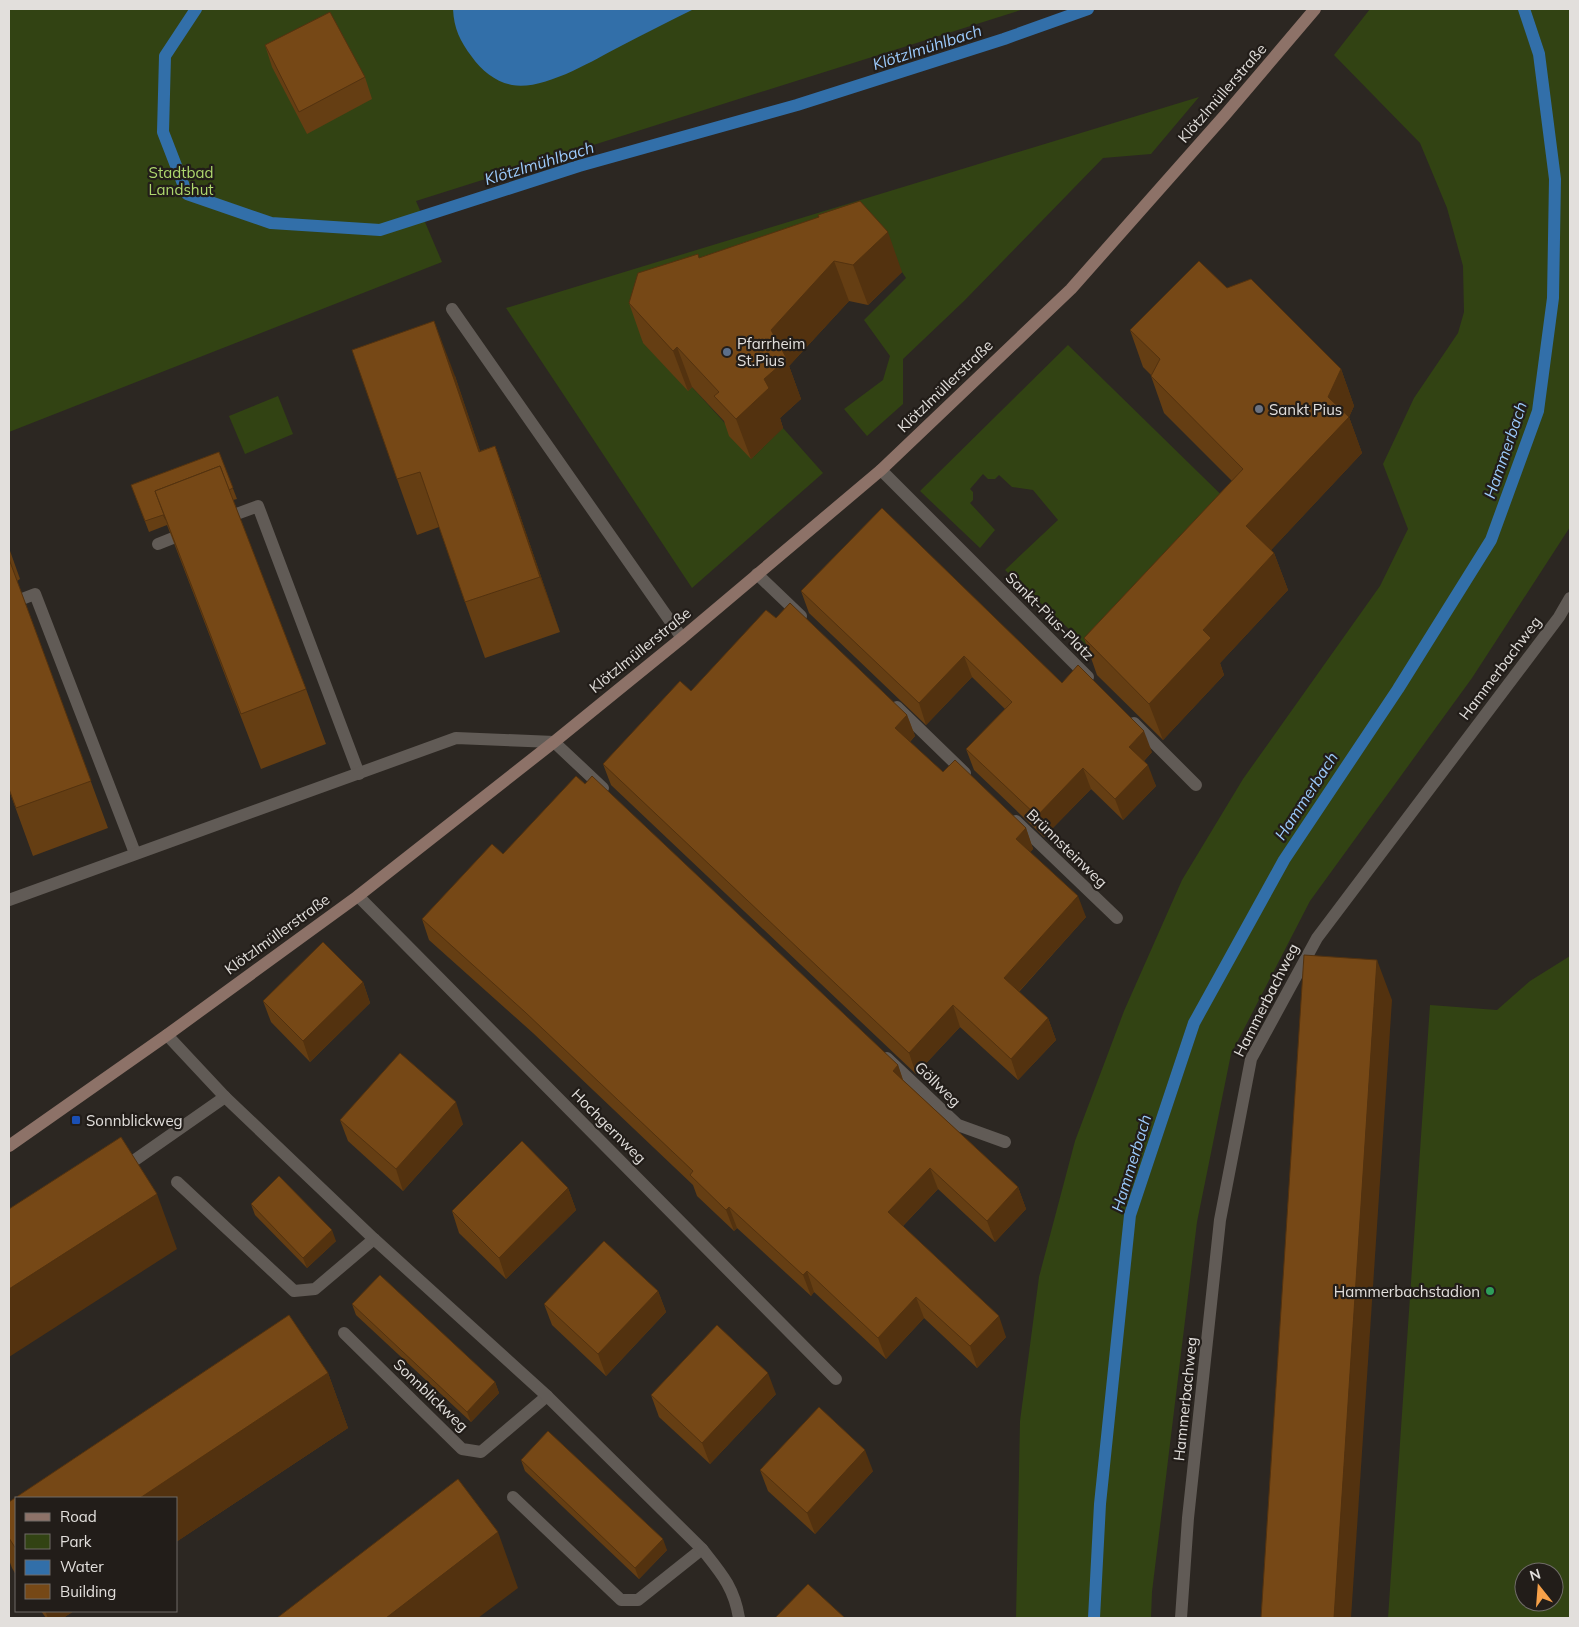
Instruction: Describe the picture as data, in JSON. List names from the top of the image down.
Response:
{
  "streets": {
    "street": [
      "Klötzlmüllerstraße",
      "Sankt-Pius-Platz",
      "Hammerbachweg",
      "Brünnsteinweg",
      "Göllweg",
      "Hochgernweg",
      "Sonnblickweg"
    ]
  },
  "crossings": [
    ["Klötzlmüllerstraße", "Sankt-Pius-Platz"],
    ["Klötzlmüllerstraße", "Hochgernweg"]
  ],
  "water": ["Klötzlmühlbach", "Hammerbach"],
  "parks": ["Stadtbad Landshut"],
  "places": {
    "other": ["Pfarrheim St.Pius", "Sankt Pius", "Hammerbachstadion"],
    "transit": ["Sonnblickweg"]
  },
  "legend": [
    "Road",
    "Park",
    "Water",
    "Building"
  ],
  "north": "top"
}
